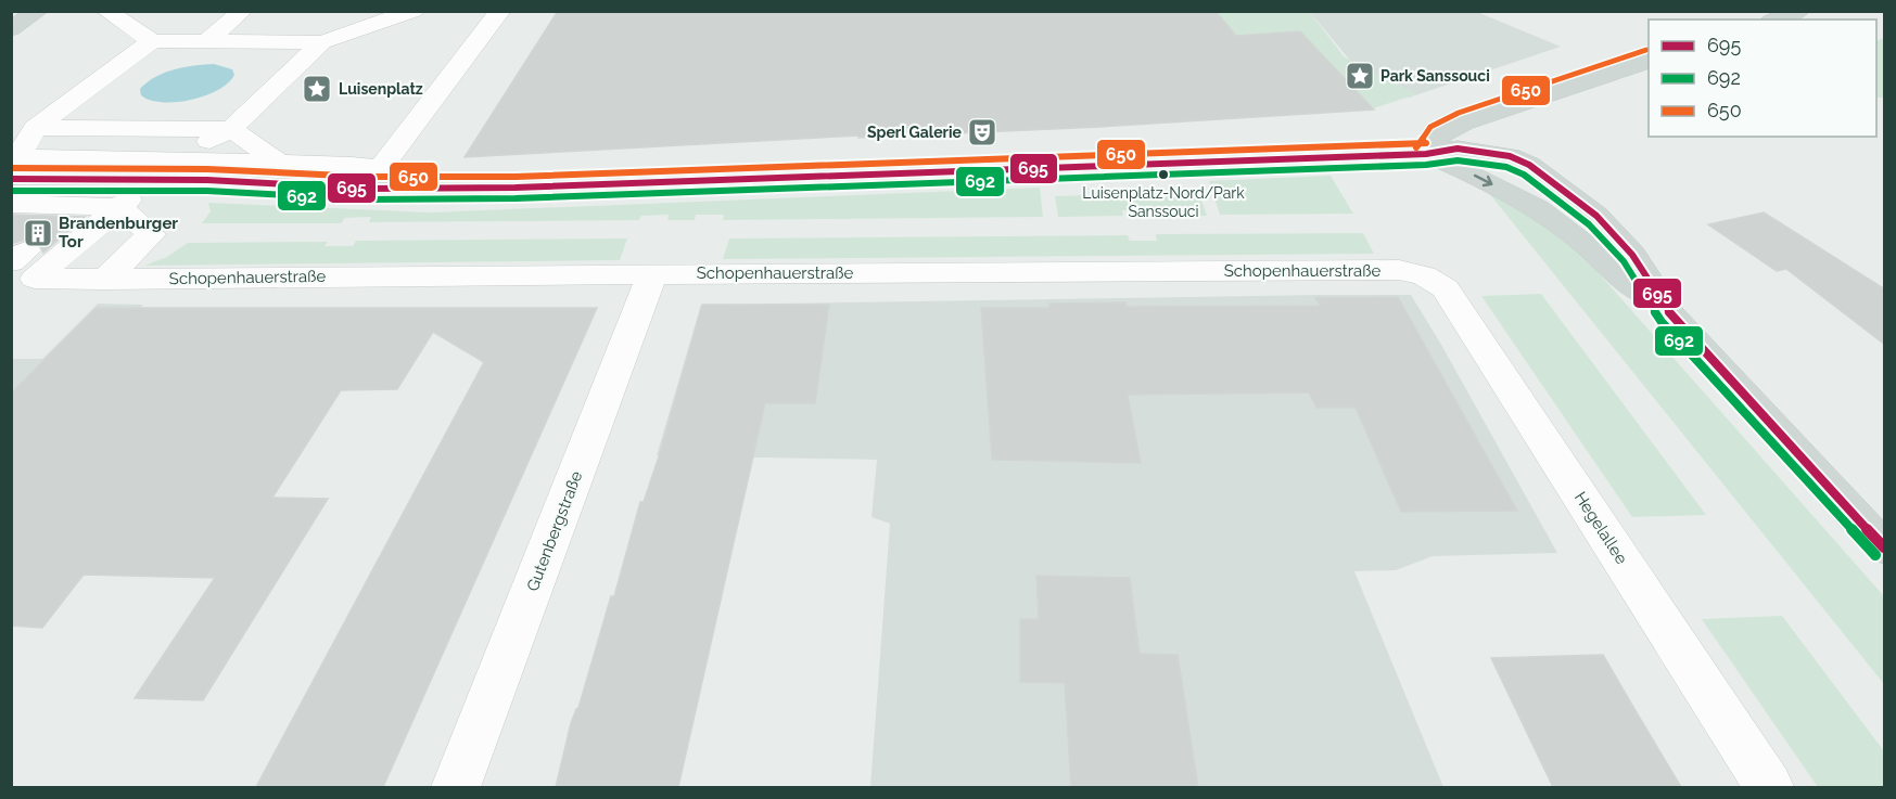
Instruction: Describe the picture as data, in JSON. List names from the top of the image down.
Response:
{
  "streets": {
    "street": ["Schopenhauerstraße", "Hegelallee", "Gutenbergstraße"]
  },
  "crossings": [
    ["Schopenhauerstraße", "Hegelallee"],
    ["Schopenhauerstraße", "Gutenbergstraße"]
  ],
  "places": {
    "place": ["Park Sanssouci", "Luisenplatz"],
    "theatre": ["Sperl Galerie"],
    "other": ["Luisenplatz-Nord/Park Sanssouci"],
    "building": ["Brandenburger Tor"]
  },
  "lines": ["transit line 650", "transit line 695", "transit line 692"],
  "legend": ["695", "692", "650"]
}
